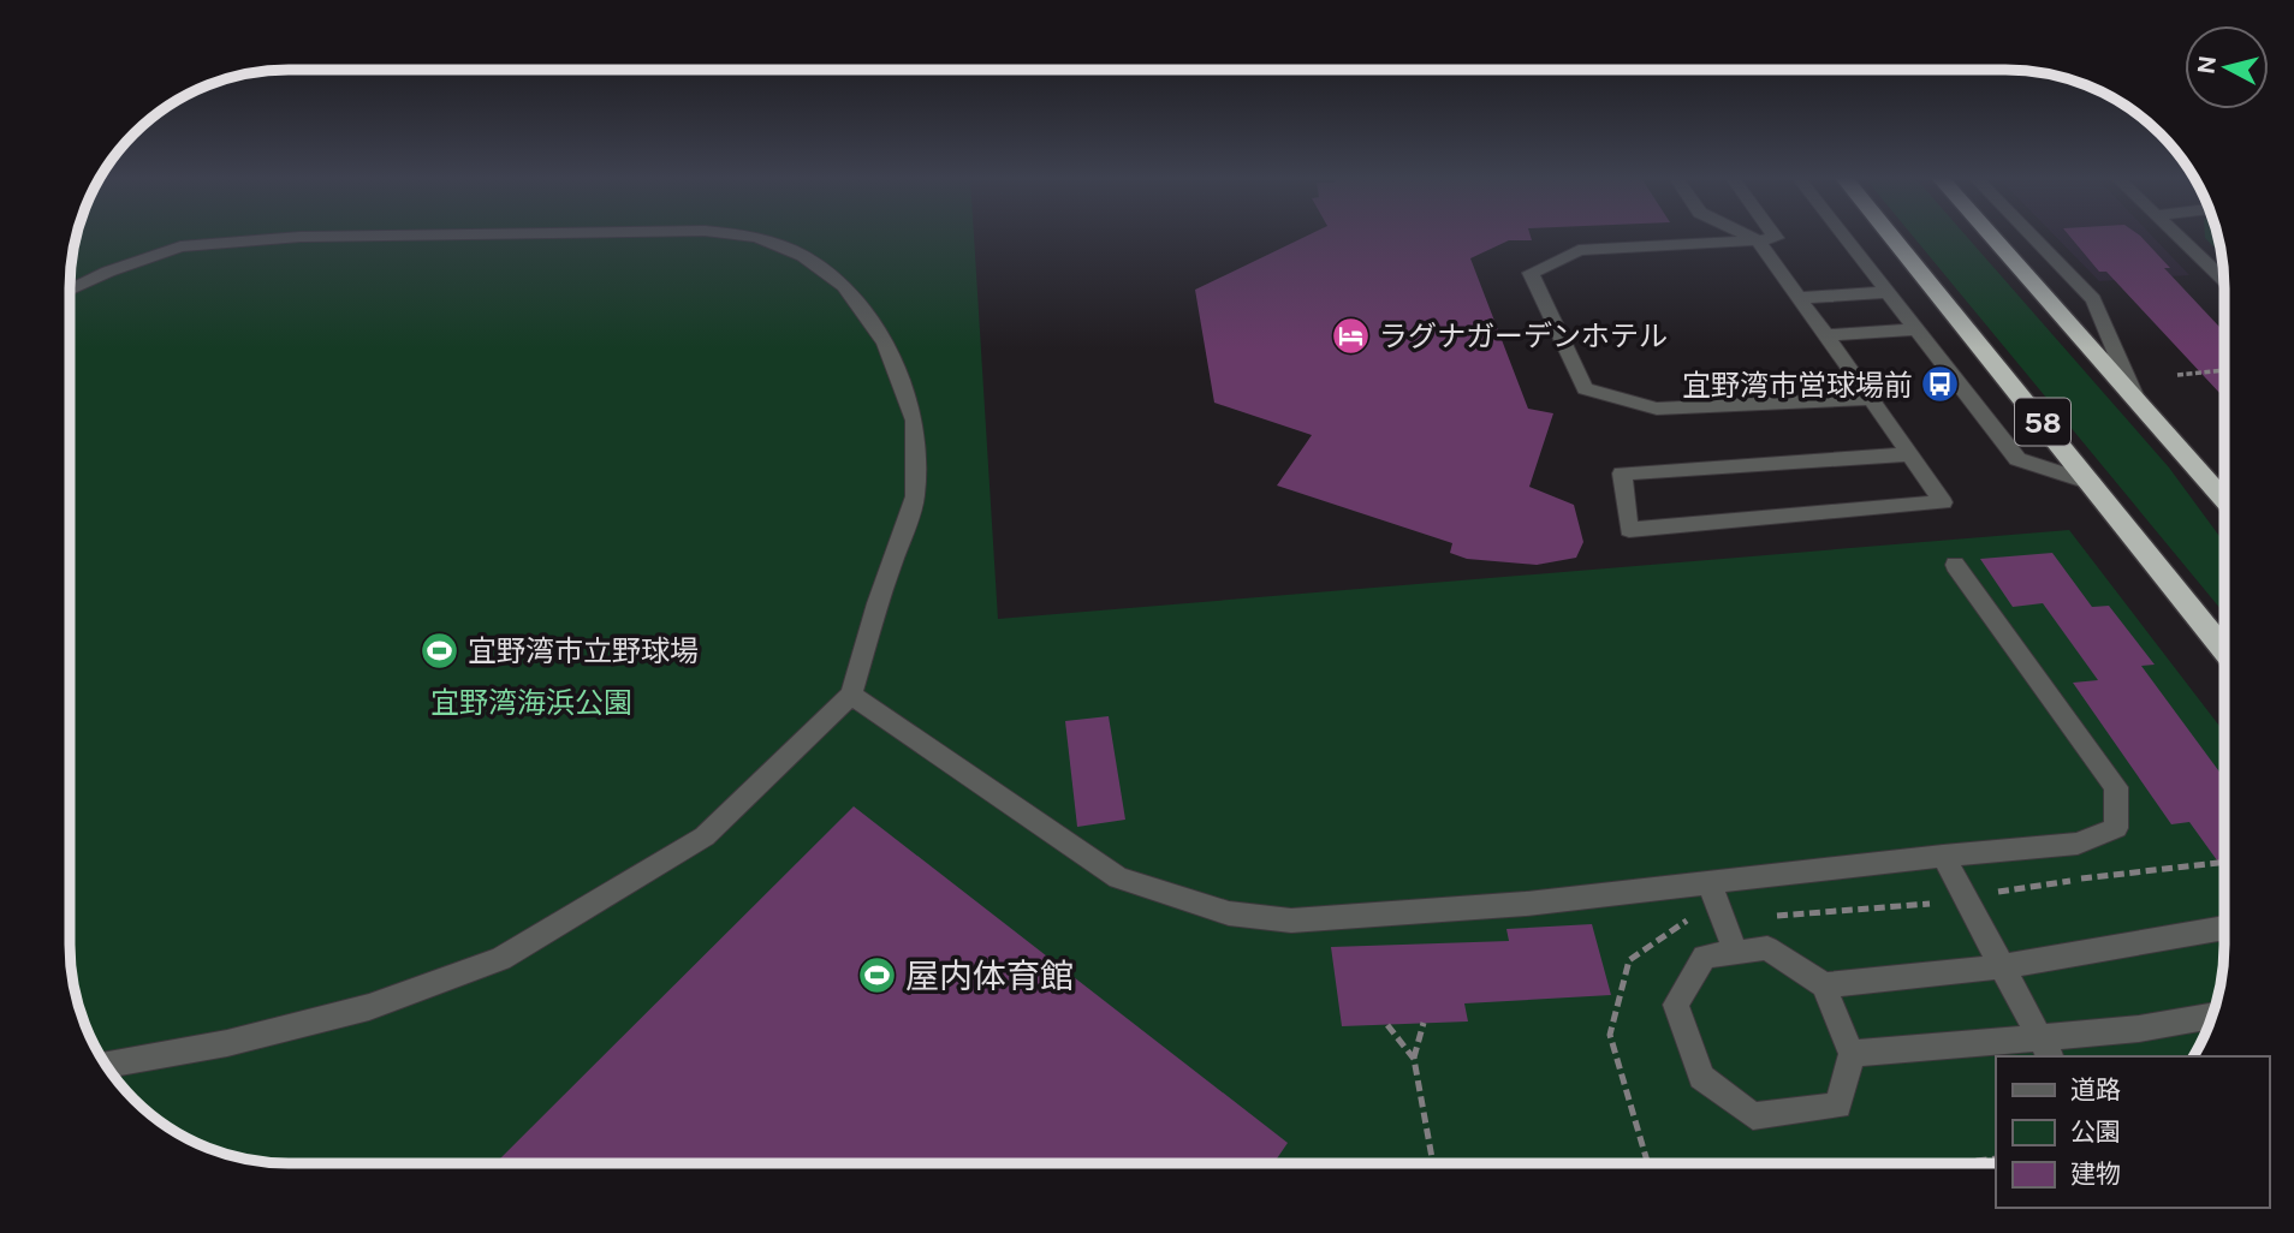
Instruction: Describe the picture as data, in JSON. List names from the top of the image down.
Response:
{
  "streets": {
    "highway": ["58"]
  },
  "parks": ["宜野湾海浜公園"],
  "places": {
    "hotel": ["ラグナガーデンホテル"],
    "bus stop": ["宜野湾市営球場前"],
    "sports": ["宜野湾市立野球場", "屋内体育館"]
  },
  "legend": ["道路", "公園", "建物"],
  "north": "left"
}
